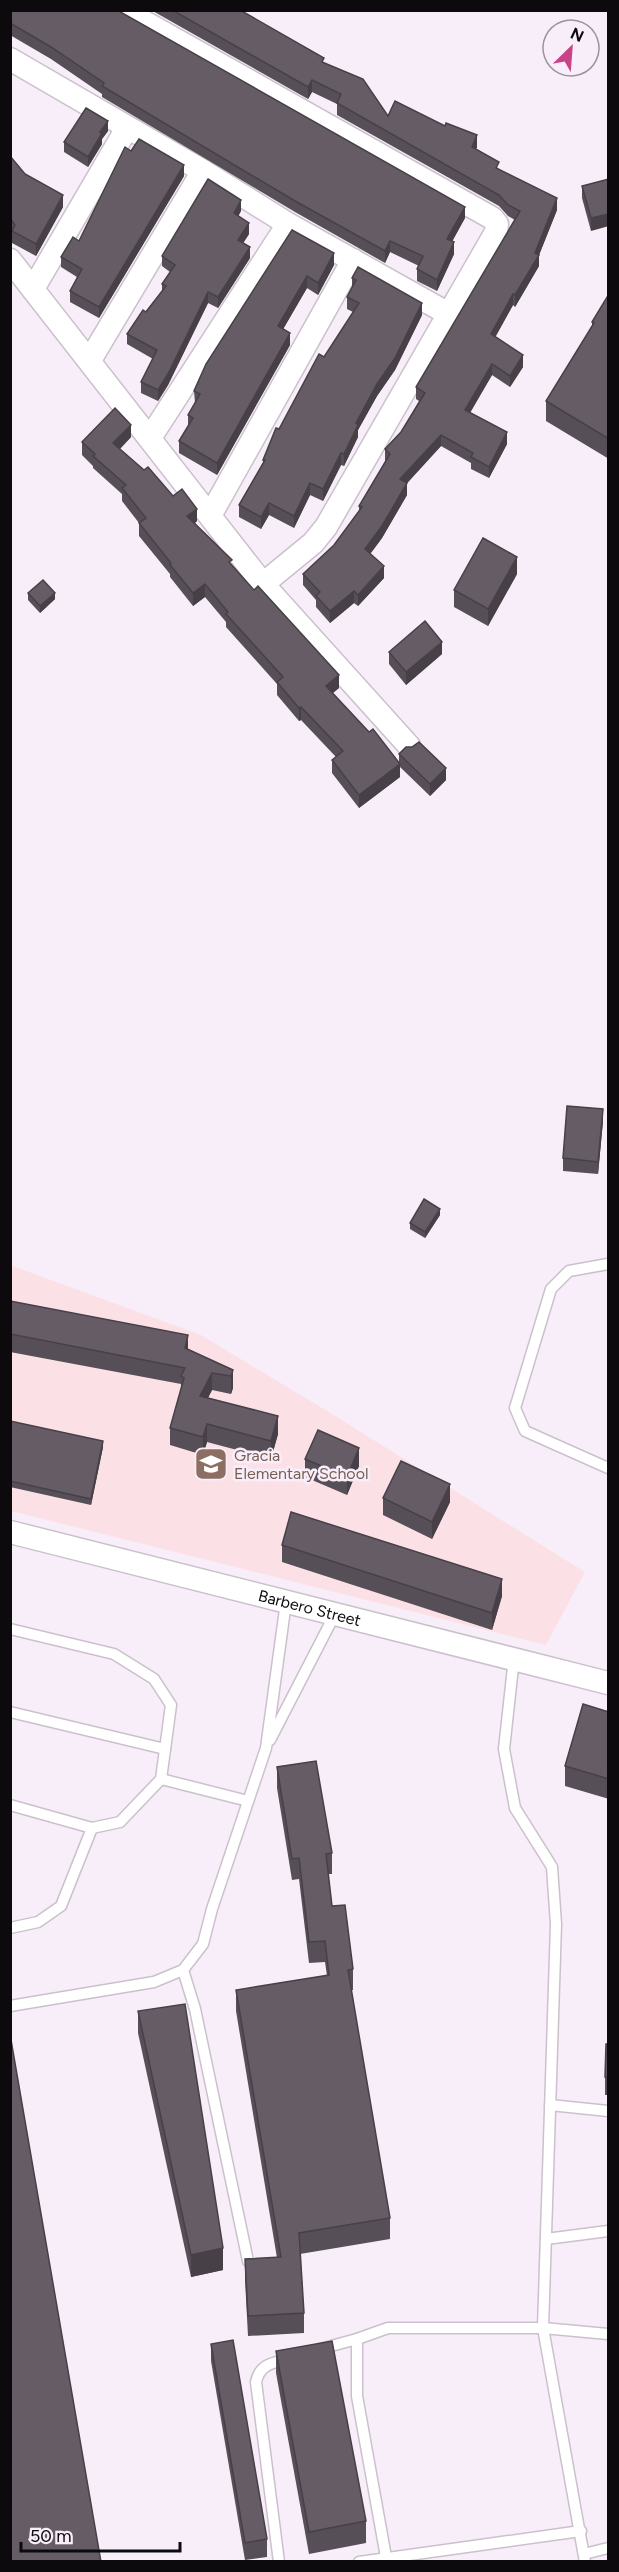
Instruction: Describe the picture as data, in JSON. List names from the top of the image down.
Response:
{
  "streets": {
    "street": ["Barbero Street"]
  },
  "places": {
    "school or university": ["Gracia Elementary School"]
  },
  "scale_bar": "50 m",
  "north": "top right"
}
